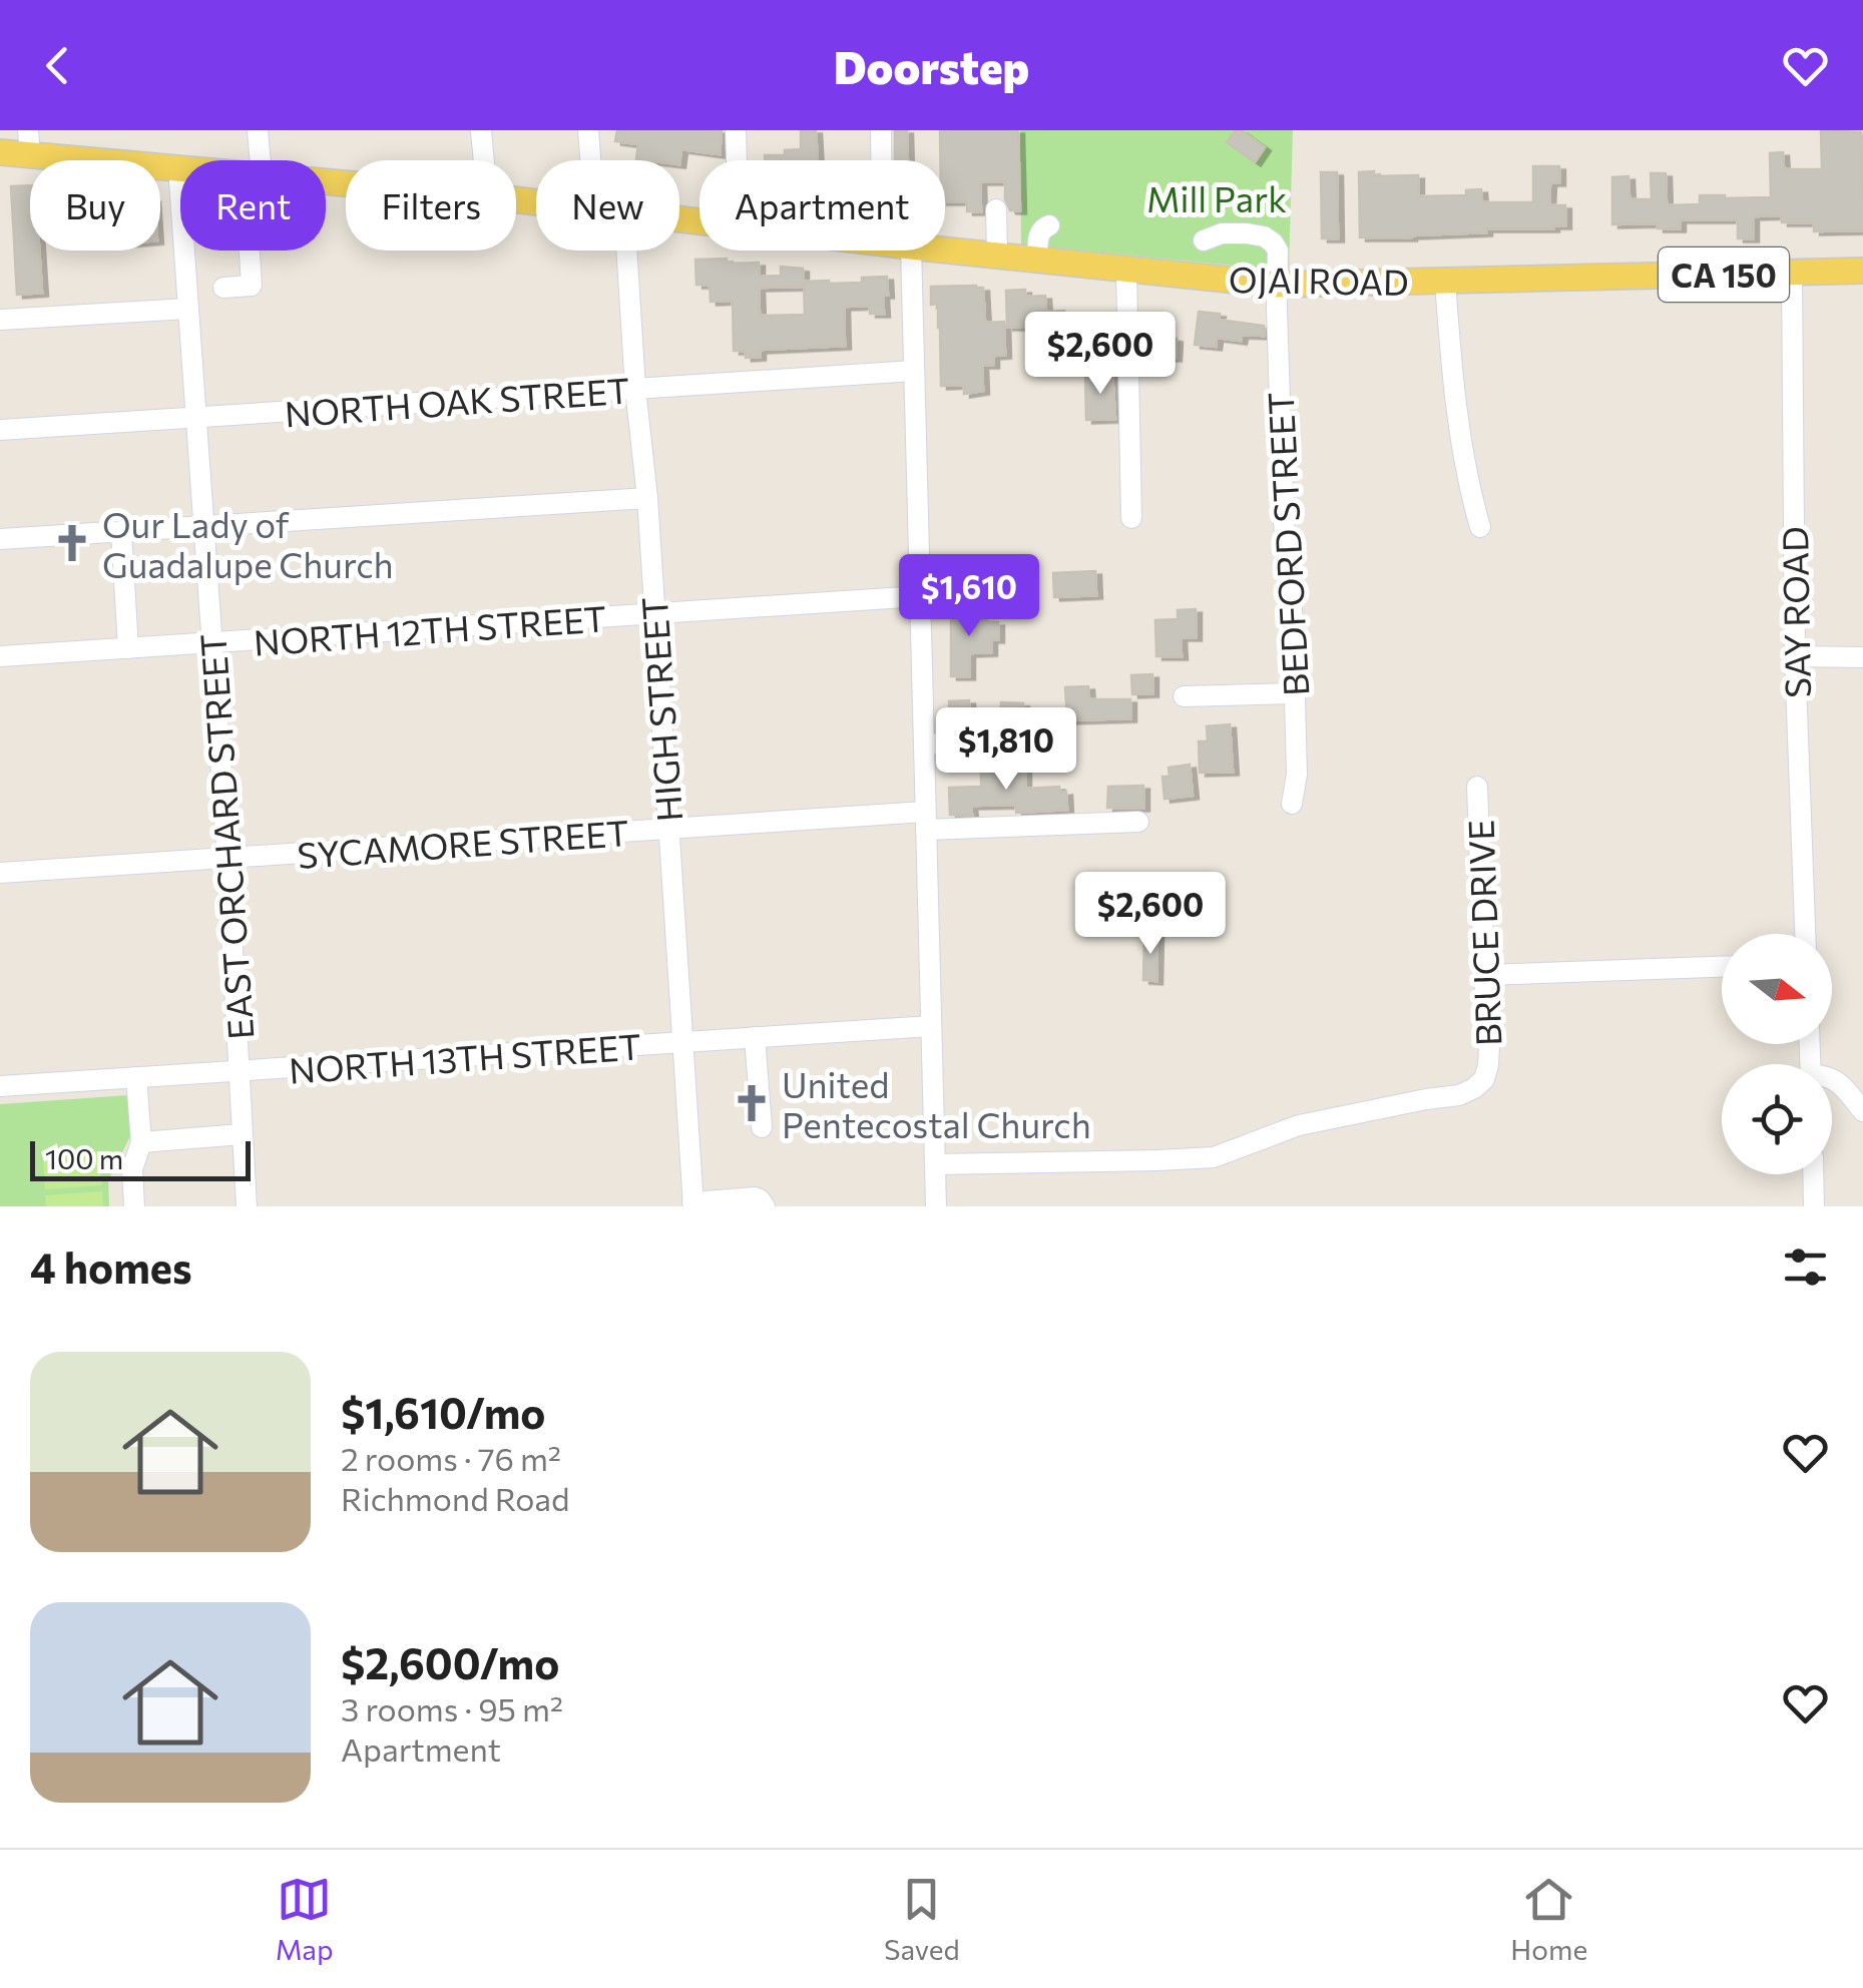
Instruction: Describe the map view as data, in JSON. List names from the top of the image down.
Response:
{
  "streets": {
    "main road": ["CA 150", "OJAI ROAD"],
    "street": [
      "NORTH OAK STREET",
      "BEDFORD STREET",
      "SAY ROAD",
      "NORTH 12TH STREET",
      "HIGH STREET",
      "EAST ORCHARD STREET",
      "SYCAMORE STREET",
      "BRUCE DRIVE",
      "NORTH 13TH STREET"
    ]
  },
  "crossings": [
    ["OJAI ROAD", "BEDFORD STREET"],
    ["OJAI ROAD", "SAY ROAD"],
    ["OJAI ROAD", "EAST ORCHARD STREET"],
    ["NORTH OAK STREET", "HIGH STREET"],
    ["NORTH OAK STREET", "EAST ORCHARD STREET"],
    ["NORTH 12TH STREET", "HIGH STREET"],
    ["NORTH 12TH STREET", "EAST ORCHARD STREET"],
    ["HIGH STREET", "SYCAMORE STREET"],
    ["HIGH STREET", "NORTH 13TH STREET"],
    ["EAST ORCHARD STREET", "SYCAMORE STREET"],
    ["EAST ORCHARD STREET", "NORTH 13TH STREET"]
  ],
  "parks": ["Mill Park"],
  "places": {
    "church": ["Our Lady of Guadalupe Church", "United Pentecostal Church"]
  },
  "scale_bar": "100 m",
  "north": "right",
  "page": {
    "header": "Doorstep",
    "chip": [
      "Buy",
      "Rent",
      "Filters",
      "New",
      "Apartment"
    ],
    "price": [
      "$2,600",
      "$1,610",
      "$1,810",
      "$2,600"
    ],
    "scale": "100 m",
    "heading": "4 homes",
    "list": [
      {
        "name": "$1,610/mo",
        "note": "2 rooms · 76 m² · Richmond Road"
      },
      {
        "name": "$2,600/mo",
        "note": "3 rooms · 95 m² · Apartment"
      }
    ],
    "tabs": ["Map", "Saved", "Home"]
  }
}
